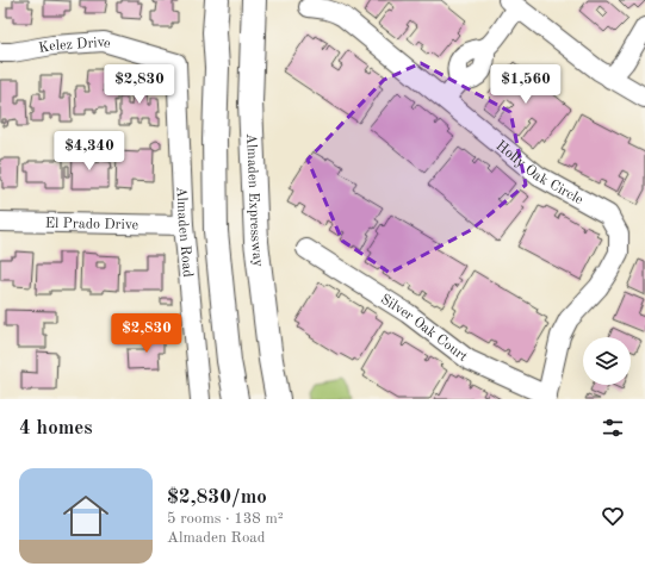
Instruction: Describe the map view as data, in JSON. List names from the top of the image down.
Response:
{
  "streets": {
    "main road": ["Almaden Expressway"],
    "street": [
      "Kelez Drive",
      "Holly Oak Circle",
      "El Prado Drive",
      "Almaden Road",
      "Silver Oak Court"
    ]
  },
  "crossings": [
    ["Kelez Drive", "Almaden Road"],
    ["Holly Oak Circle", "Silver Oak Court"],
    ["El Prado Drive", "Almaden Road"]
  ],
  "page": {
    "price": [
      "$2,830",
      "$1,560",
      "$4,340",
      "$2,830"
    ],
    "heading": "4 homes",
    "list": [
      {
        "name": "$2,830/mo",
        "note": "5 rooms · 138 m² · Almaden Road"
      }
    ]
  }
}
